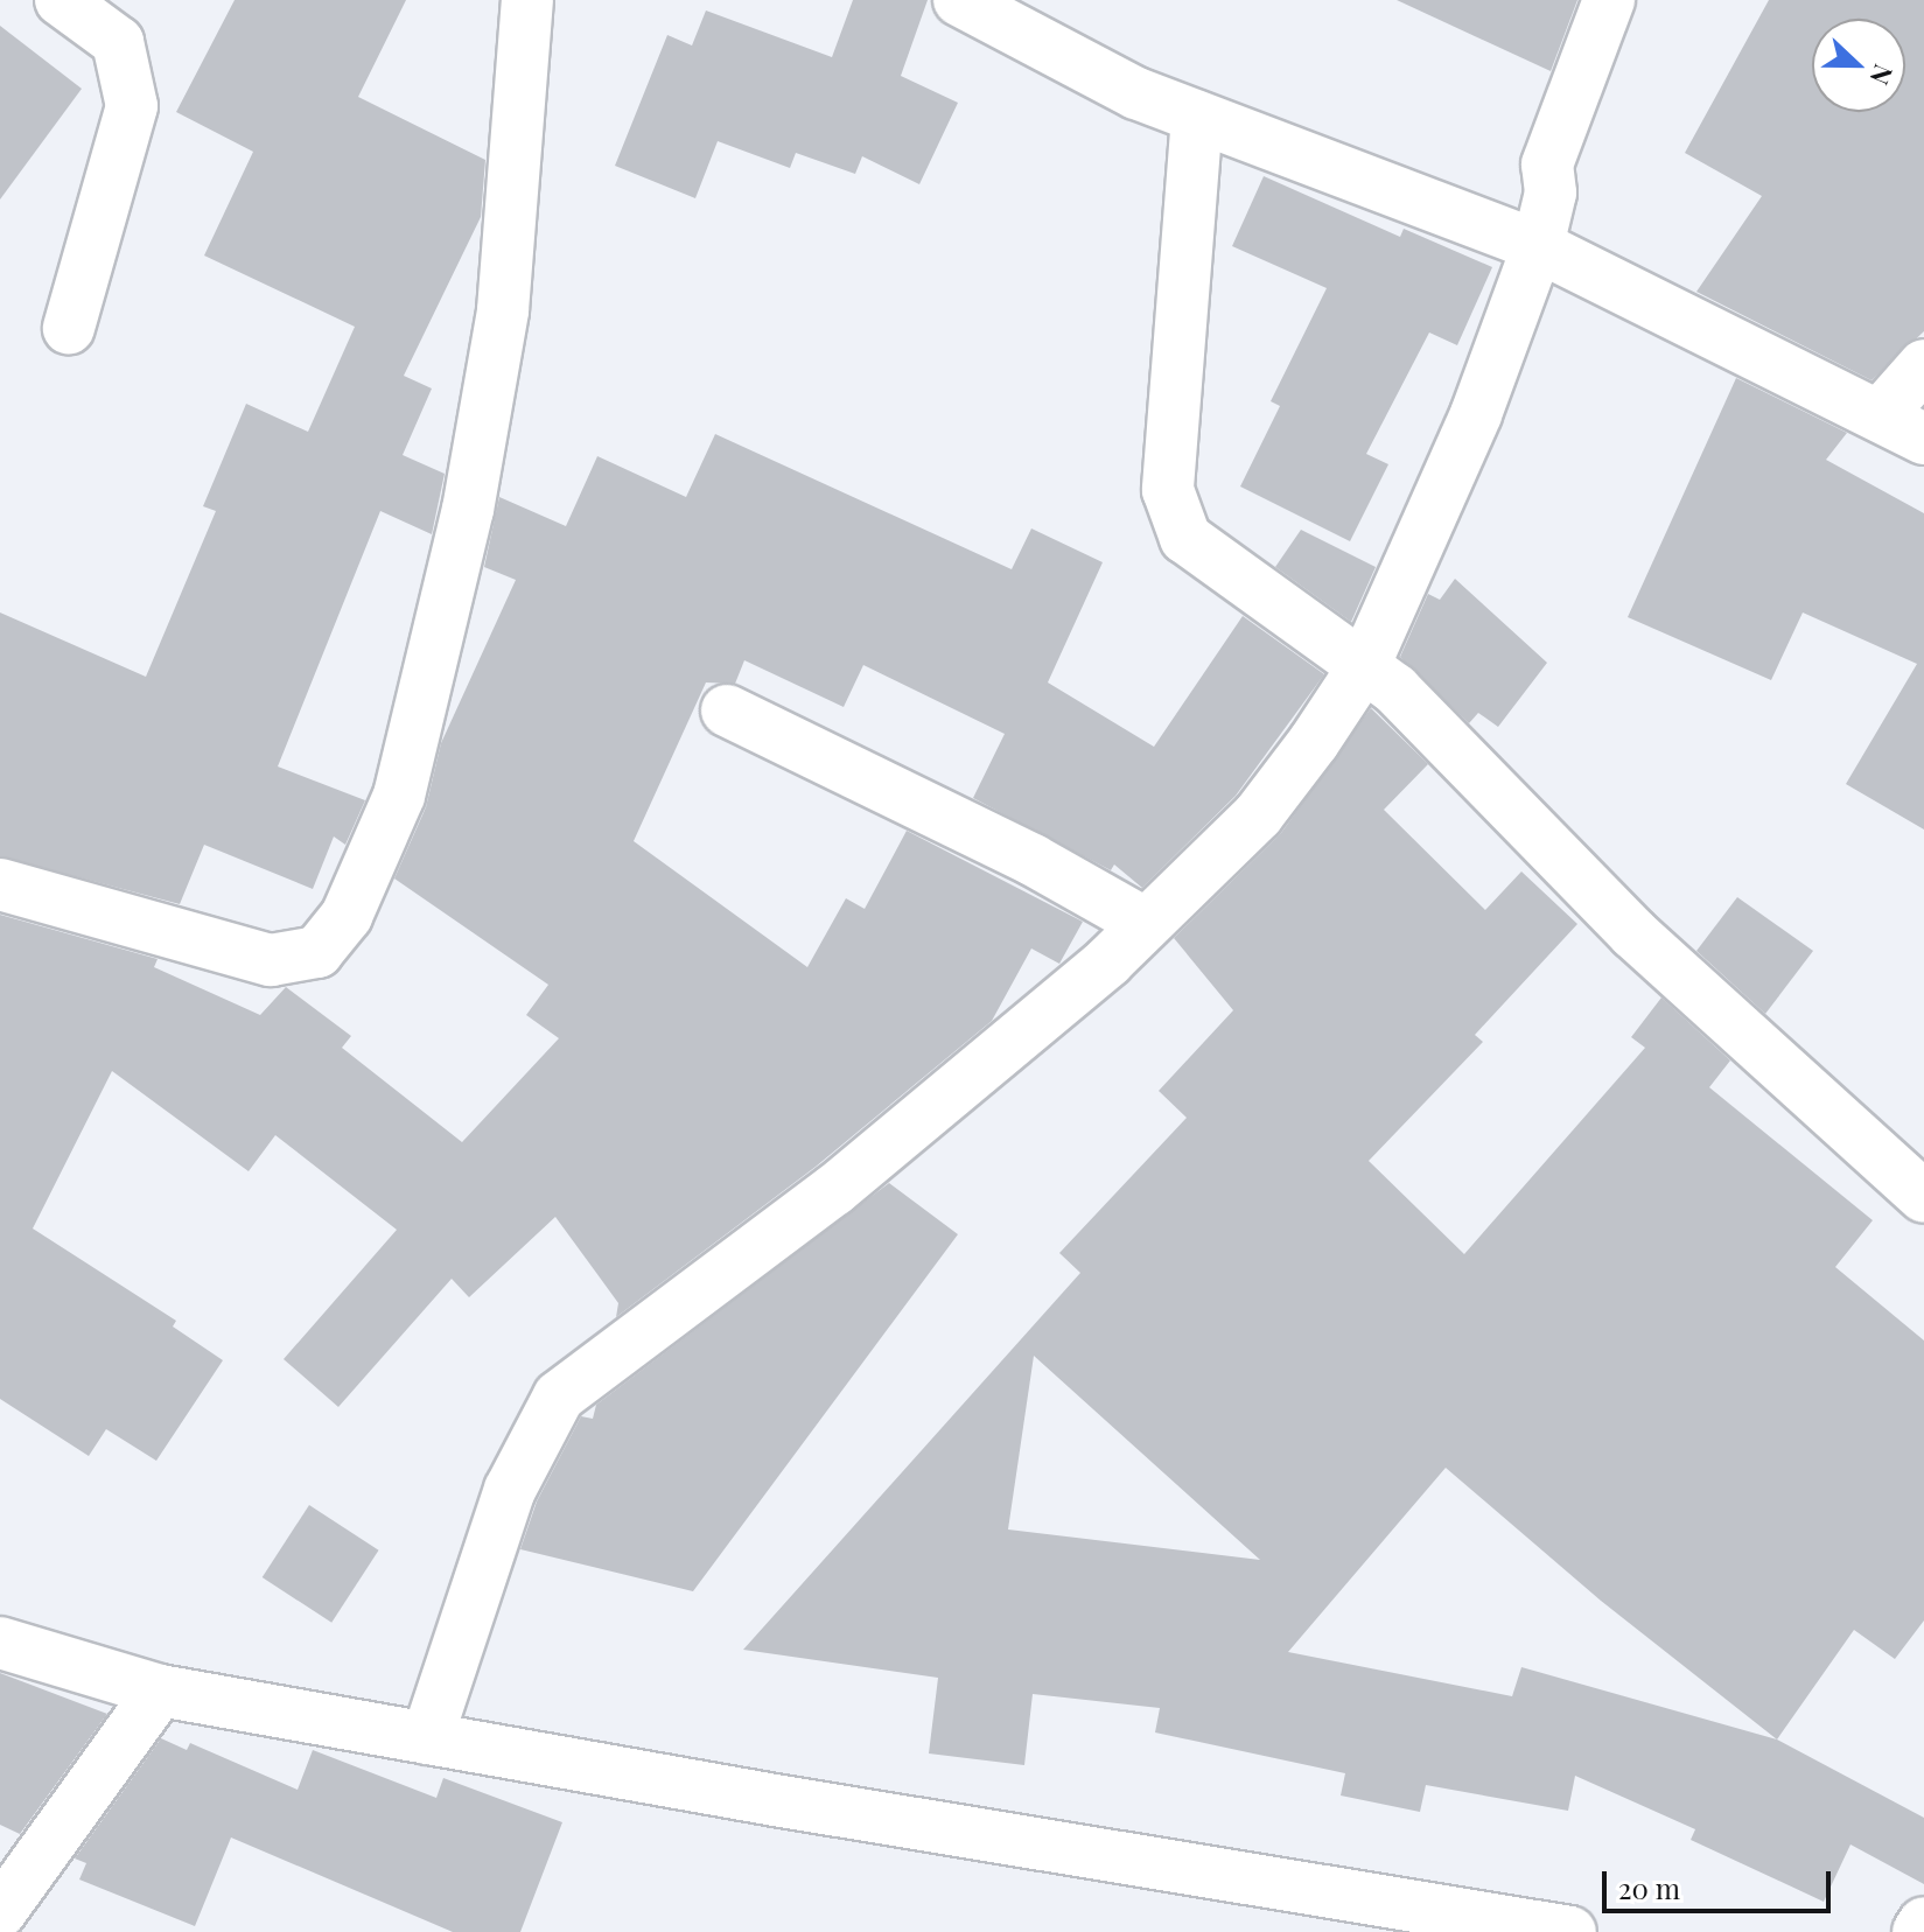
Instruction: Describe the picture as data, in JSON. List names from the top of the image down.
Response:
{
  "scale_bar": "20 m",
  "north": "right"
}
